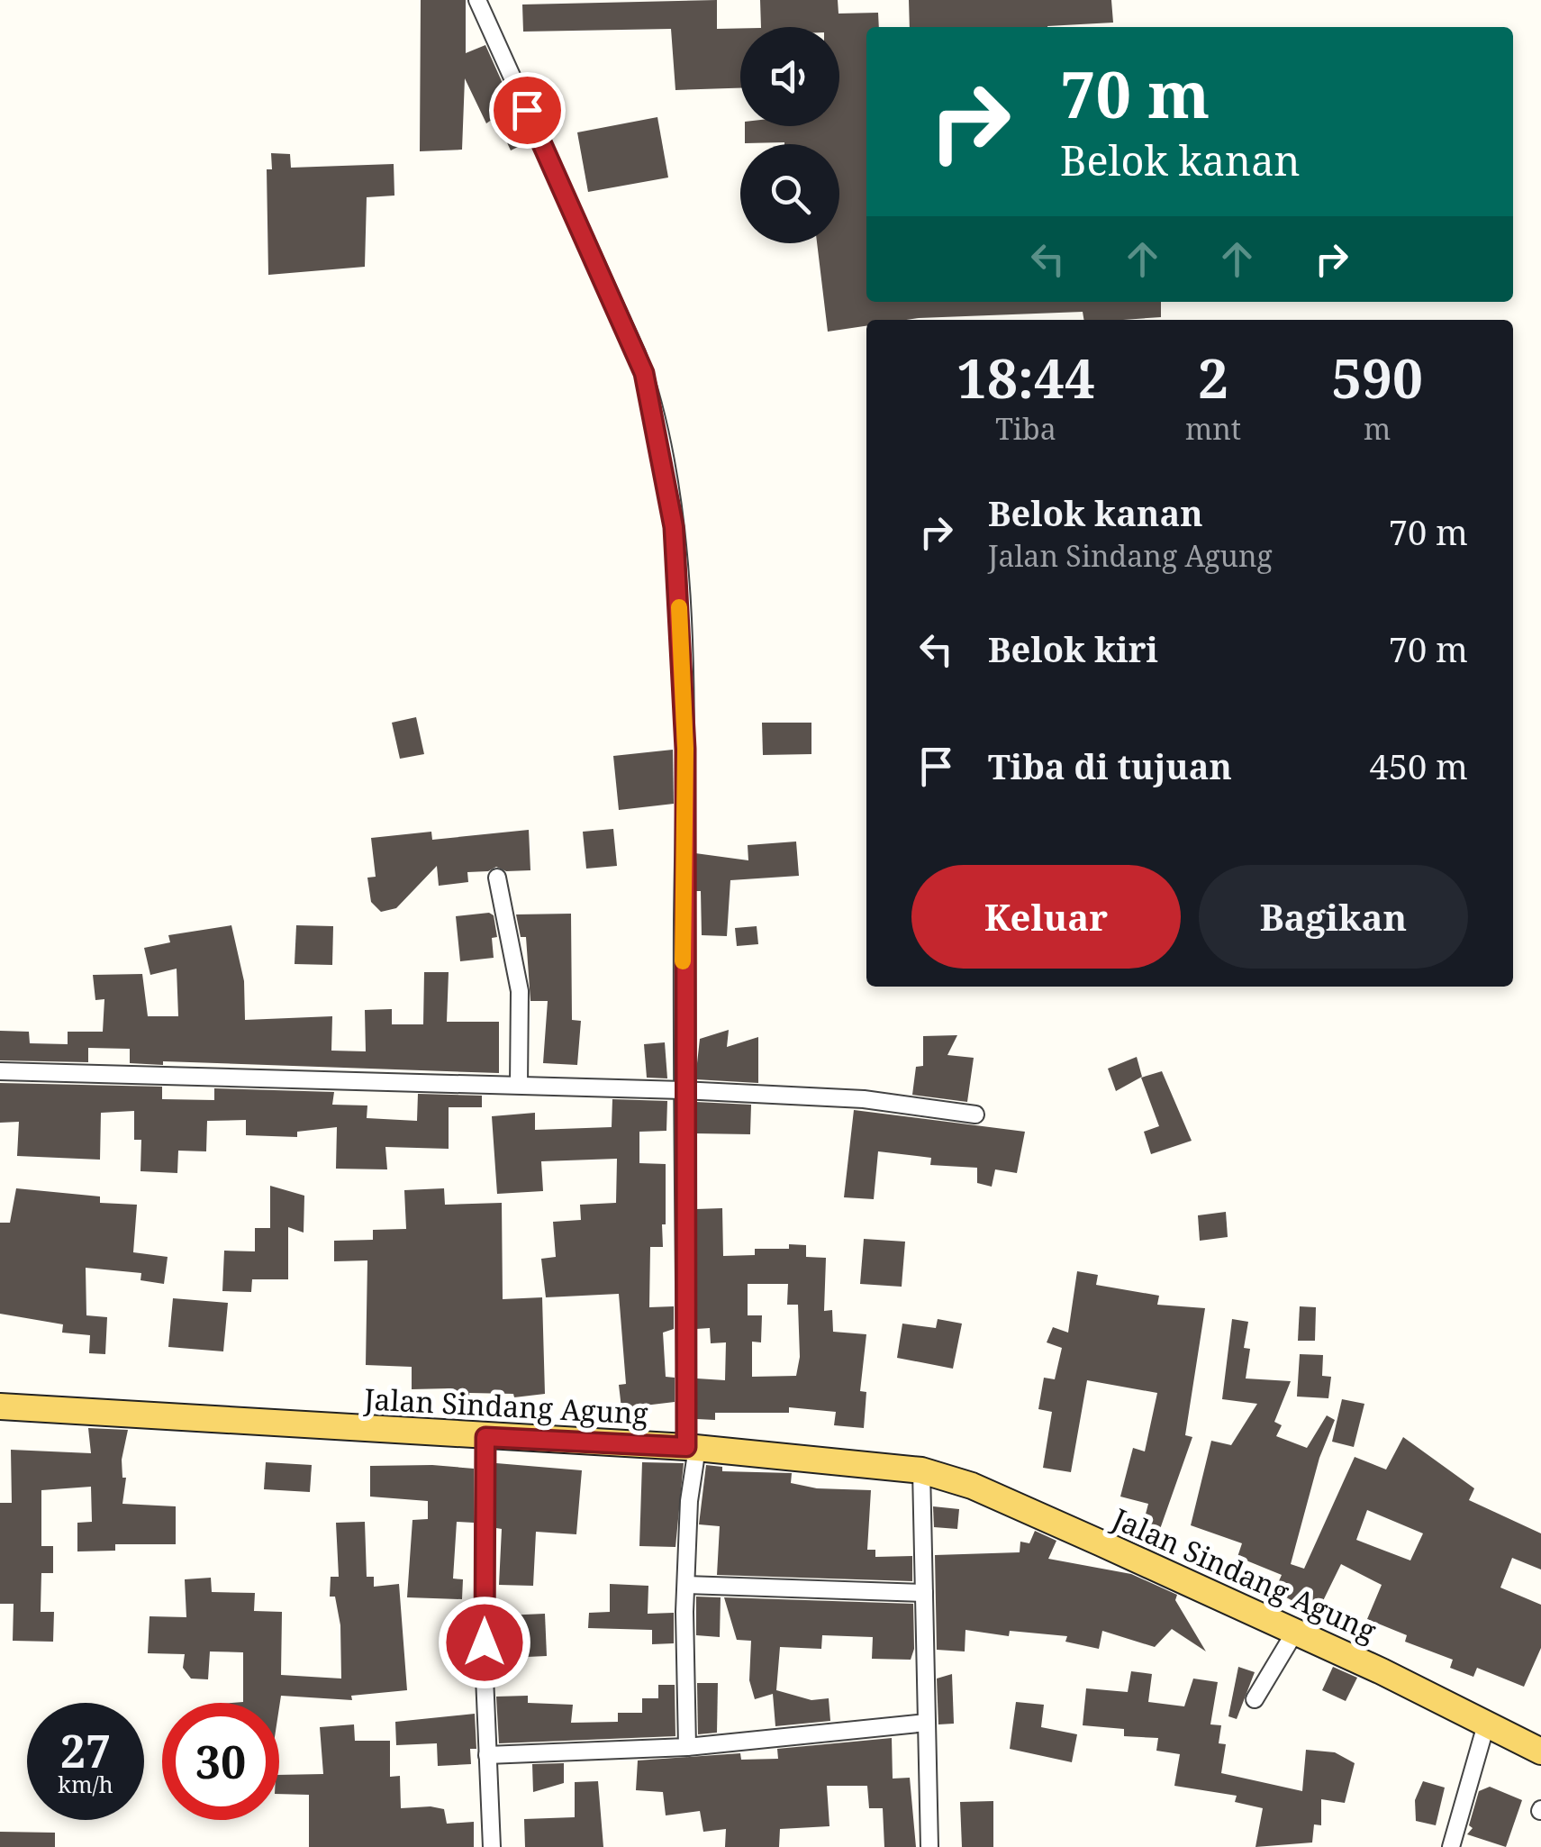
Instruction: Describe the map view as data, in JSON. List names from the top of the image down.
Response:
{
  "streets": {
    "main road": ["Jalan Sindang Agung"]
  },
  "page": {
    "turn": ["70 m", "Belok kanan"],
    "eta": [
      "18:44",
      "Tiba",
      "2",
      "mnt",
      "590",
      "m"
    ],
    "list": [
      {
        "name": "Belok kanan",
        "note": "Jalan Sindang Agung",
        "value": "70 m"
      },
      {
        "name": "Belok kiri",
        "value": "70 m"
      },
      {
        "name": "Tiba di tujuan",
        "value": "450 m"
      }
    ],
    "buttons": ["Keluar", "Bagikan"],
    "speed": "27 km/h",
    "limit": "30"
  }
}
